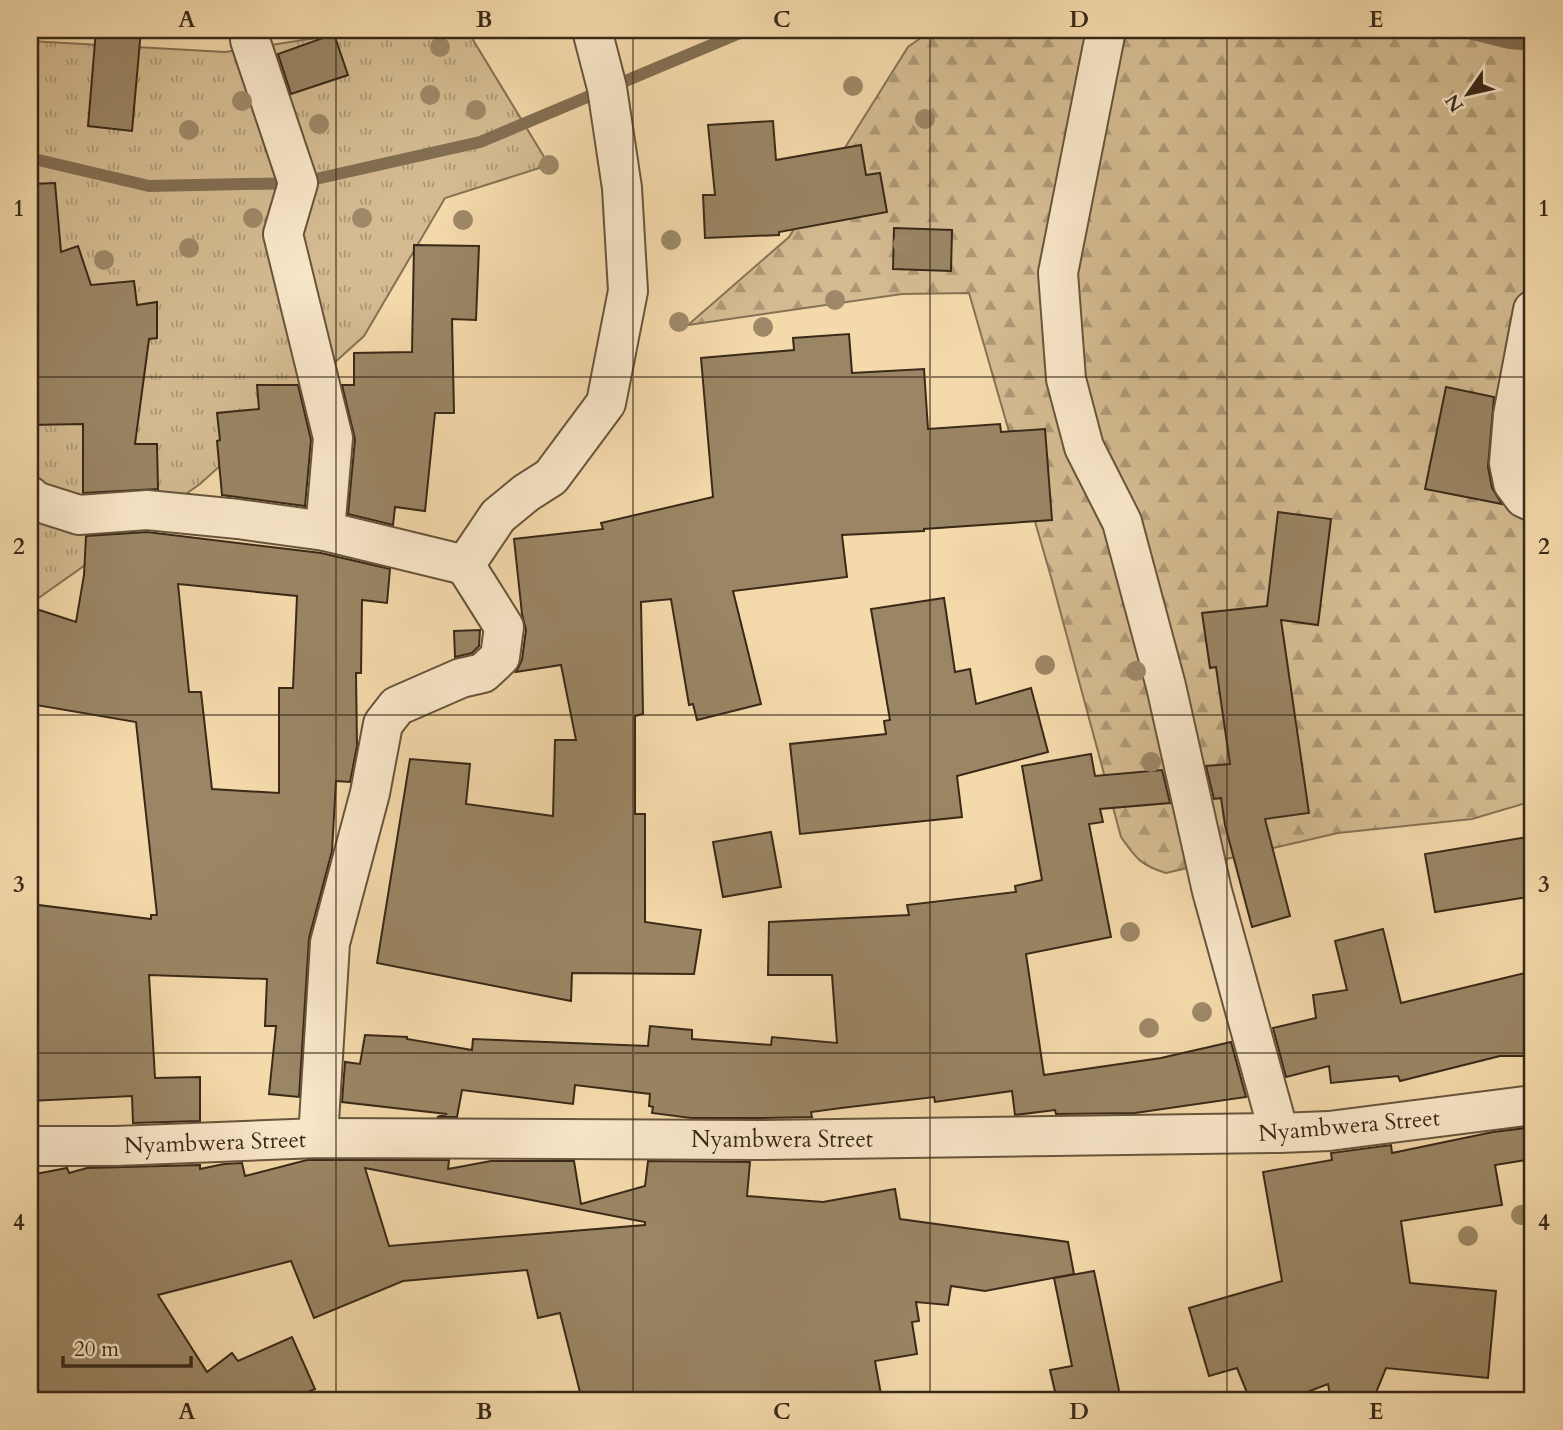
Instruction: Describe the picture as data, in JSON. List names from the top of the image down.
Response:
{
  "streets": {
    "street": ["Nyambwera Street"]
  },
  "scale_bar": "20 m",
  "north": "bottom left",
  "grid": {
    "columns": [
      "A",
      "B",
      "C",
      "D",
      "E"
    ],
    "rows": [
      "1",
      "2",
      "3",
      "4"
    ]
  }
}
